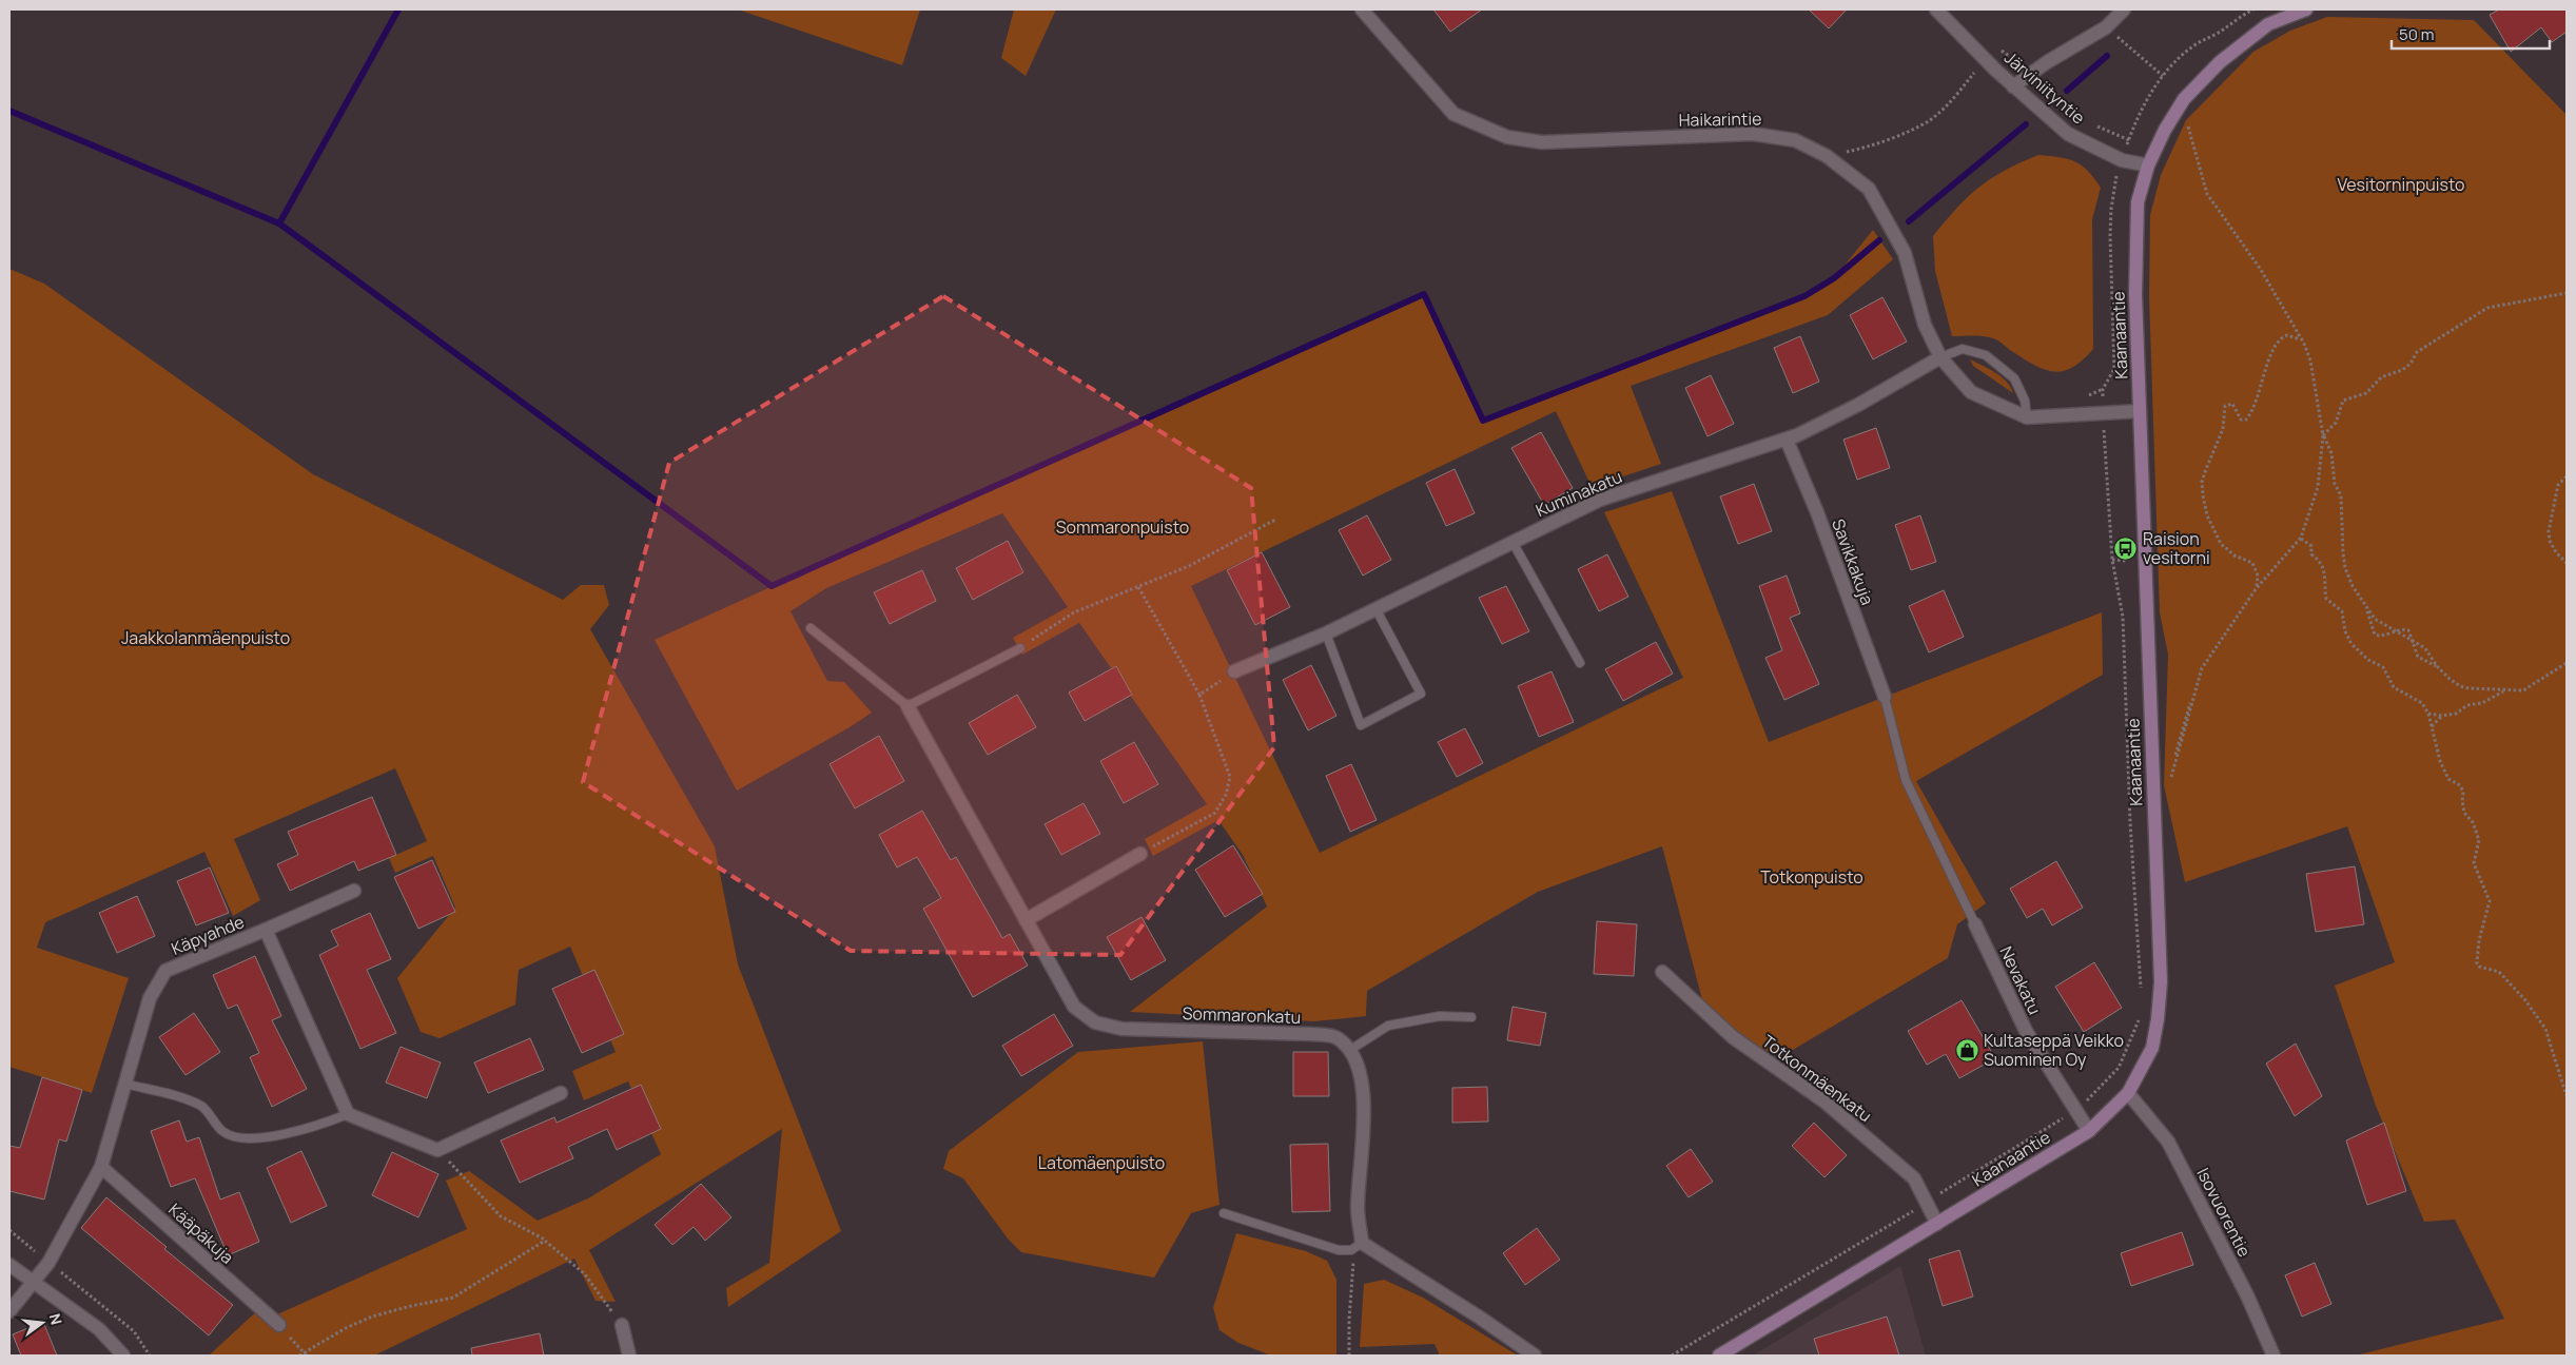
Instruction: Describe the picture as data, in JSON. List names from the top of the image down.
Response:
{
  "streets": {
    "street": [
      "Järviniityntie",
      "Haikarintie",
      "Kaanaantie",
      "Kuminakatu",
      "Savikkakuja",
      "Käpyahde",
      "Nevakatu",
      "Sommaronkatu",
      "Totkonmäenkatu",
      "Isovuorentie",
      "Kääpäkuja"
    ]
  },
  "crossings": [
    ["Järviniityntie", "Kaanaantie"],
    ["Haikarintie", "Kaanaantie"],
    ["Haikarintie", "Kuminakatu"],
    ["Kaanaantie", "Nevakatu"],
    ["Kaanaantie", "Totkonmäenkatu"],
    ["Kaanaantie", "Isovuorentie"],
    ["Kuminakatu", "Savikkakuja"],
    ["Käpyahde", "Kääpäkuja"]
  ],
  "parks": [
    "Vesitorninpuisto",
    "Sommaronpuisto",
    "Jaakkolanmäenpuisto",
    "Totkonpuisto",
    "Latomäenpuisto"
  ],
  "places": {
    "bus stop": ["Raision vesitorni"],
    "shop": ["Kultaseppä Veikko Suominen Oy"]
  },
  "scale_bar": "50 m",
  "north": "right"
}
